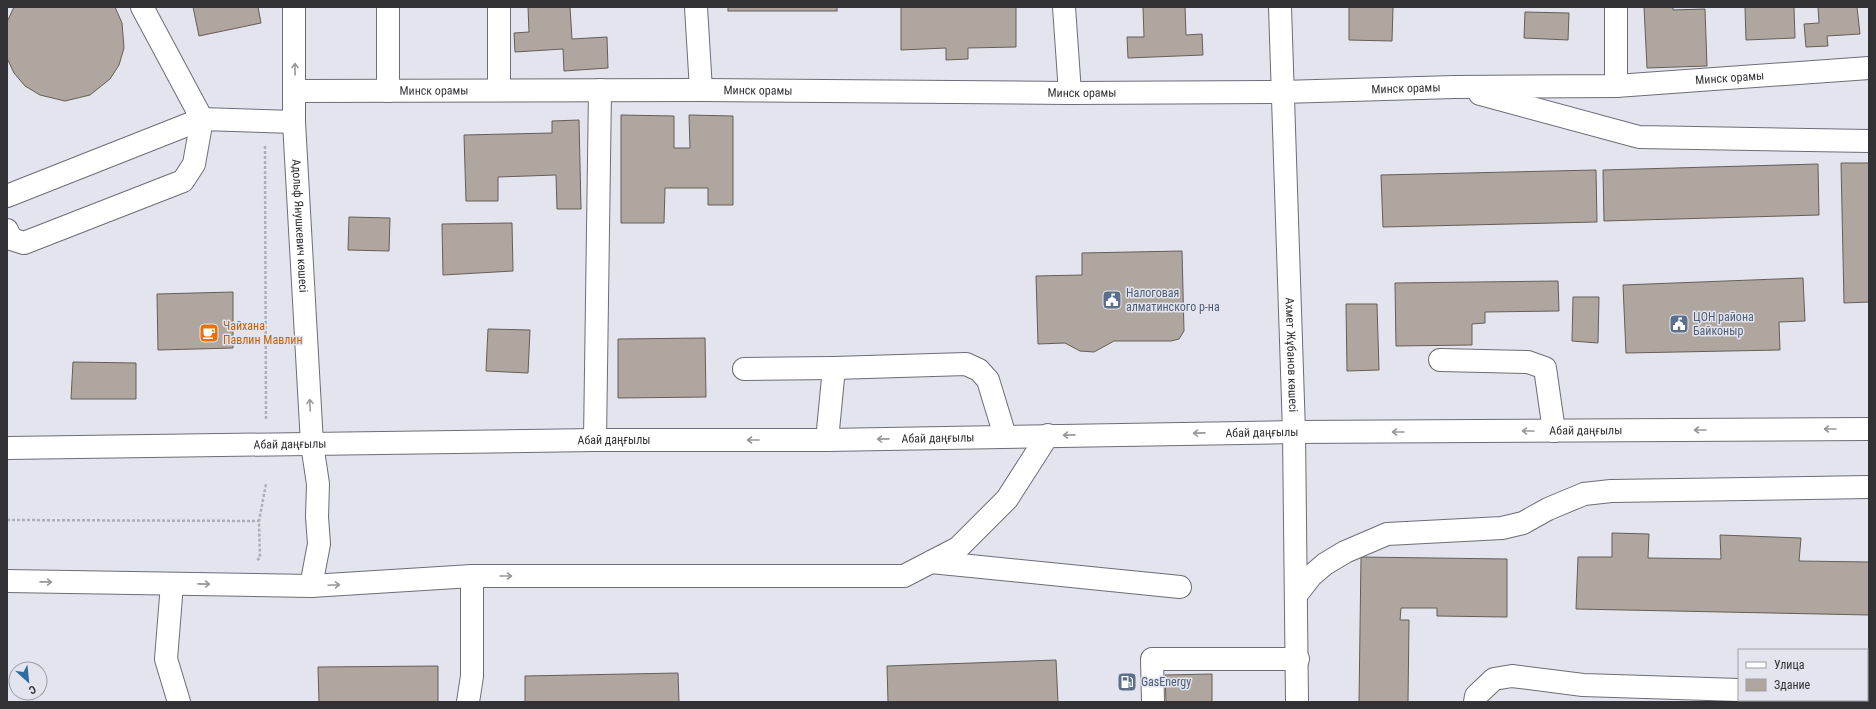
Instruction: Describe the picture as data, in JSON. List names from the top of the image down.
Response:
{
  "streets": {
    "street": [
      "Минск орамы",
      "Адольф Янушкевич көшесі",
      "Ахмет Жұбанов көшесі",
      "Абай даңғылы"
    ]
  },
  "crossings": [
    ["Минск орамы", "Адольф Янушкевич көшесі"],
    ["Минск орамы", "Ахмет Жұбанов көшесі"],
    ["Адольф Янушкевич көшесі", "Абай даңғылы"],
    ["Ахмет Жұбанов көшесі", "Абай даңғылы"]
  ],
  "places": {
    "public building": ["Налоговая алматинского р-на", "ЦОН района Байконыр"],
    "cafe": ["Чайхана Павлин Мавлин"],
    "fuel station": ["GasEnergy"]
  },
  "legend": ["Улица", "Здание"],
  "north": "bottom right"
}
